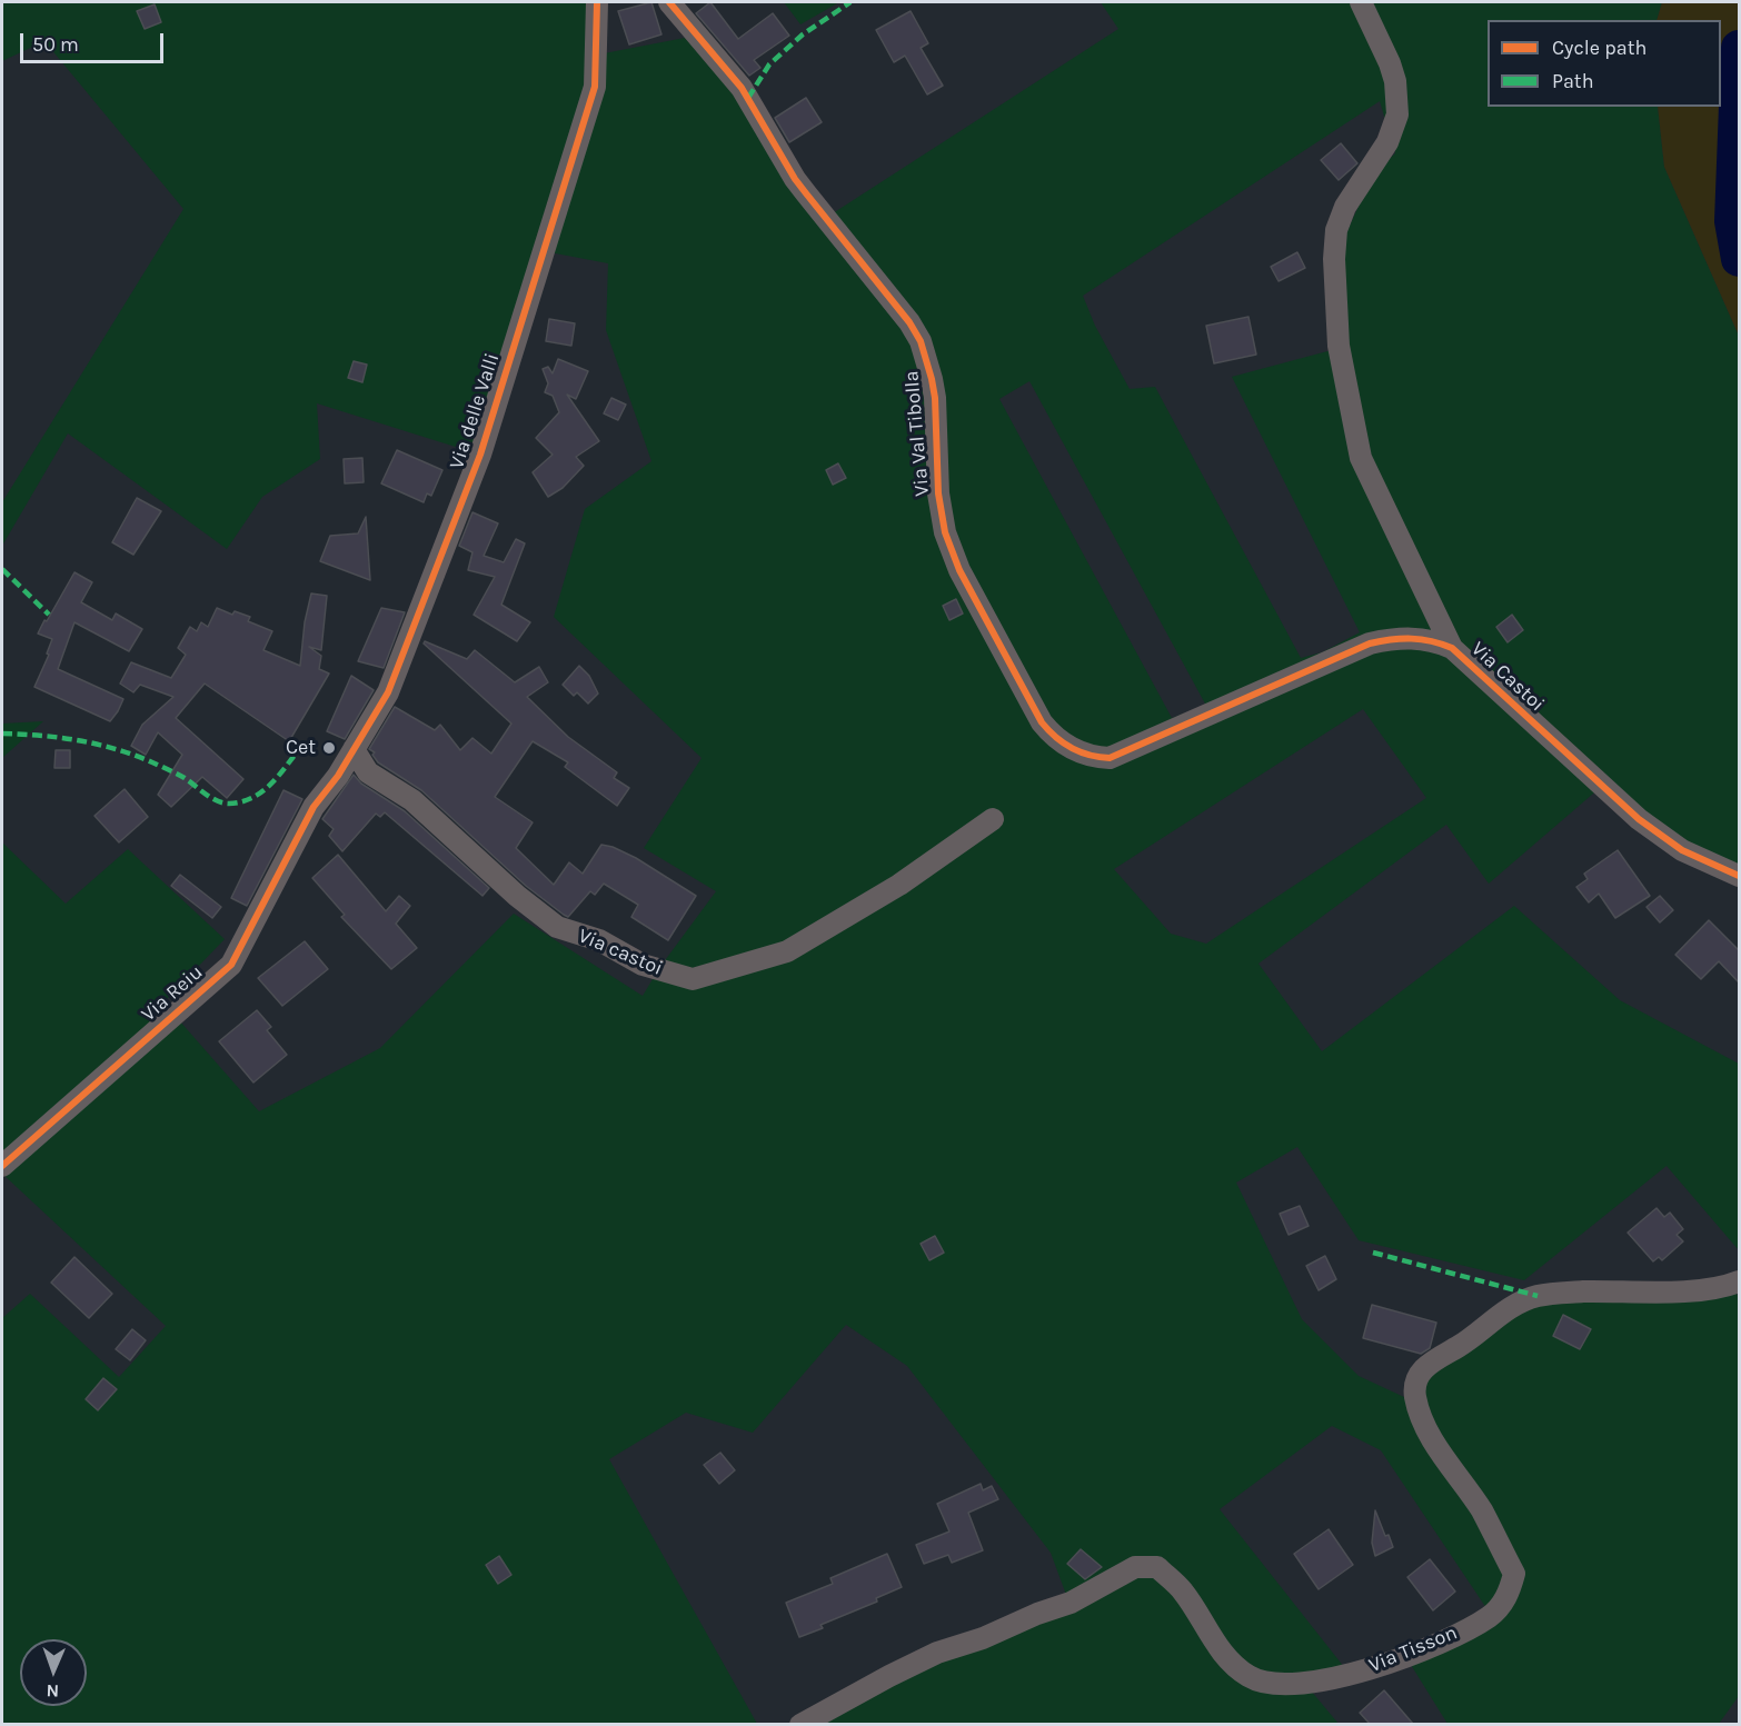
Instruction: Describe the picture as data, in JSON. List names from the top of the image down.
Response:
{
  "streets": {
    "street": [
      "Via delle Valli",
      "Via Val Tibolla",
      "Via Castoi",
      "Via castoi",
      "Via Reiu",
      "Via Tisson"
    ]
  },
  "crossings": [
    ["Via delle Valli", "Via castoi"],
    ["Via delle Valli", "Via Reiu"],
    ["Via Val Tibolla", "Via Castoi"]
  ],
  "places": ["Cet"],
  "legend": ["Cycle path", "Path"],
  "scale_bar": "50 m",
  "north": "bottom"
}
